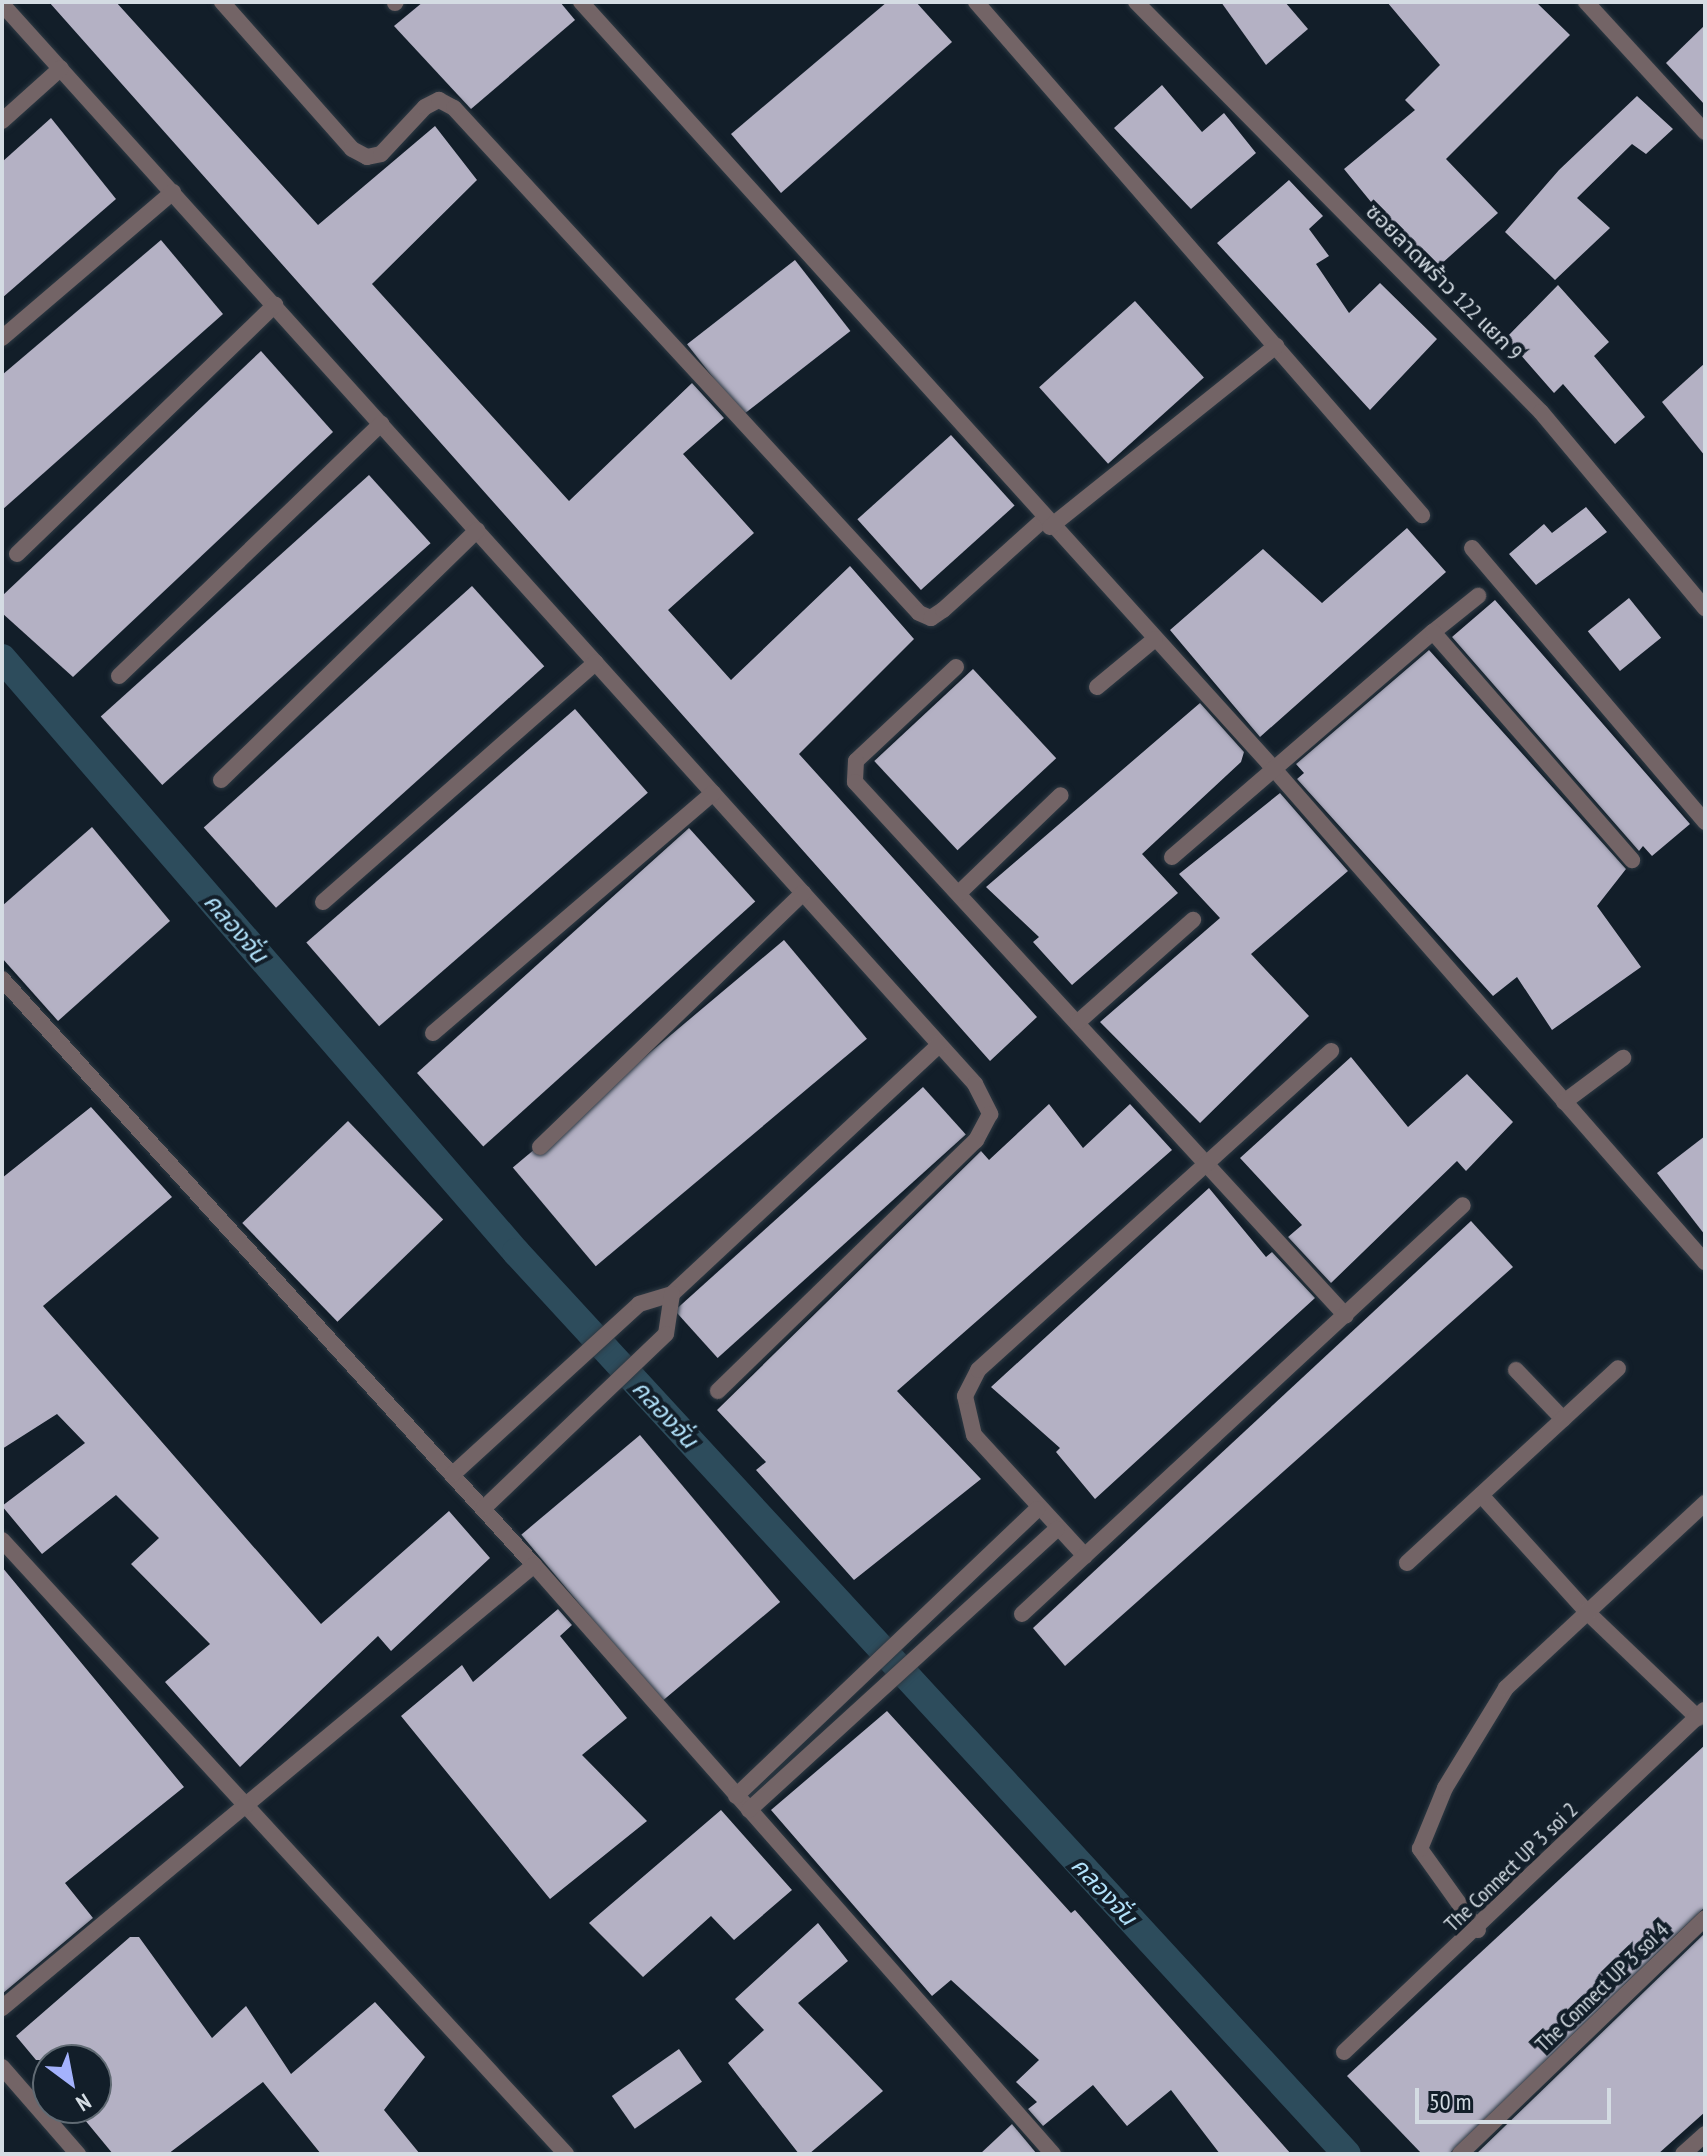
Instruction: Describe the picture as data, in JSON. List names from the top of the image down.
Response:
{
  "streets": {
    "street": ["ซอยลาดพร้าว 122 แยก 9", "The Connect UP 3 soi 2", "The Connect UP 3 soi 4"]
  },
  "water": ["คลองจั่น"],
  "scale_bar": "50 m",
  "north": "bottom right"
}
